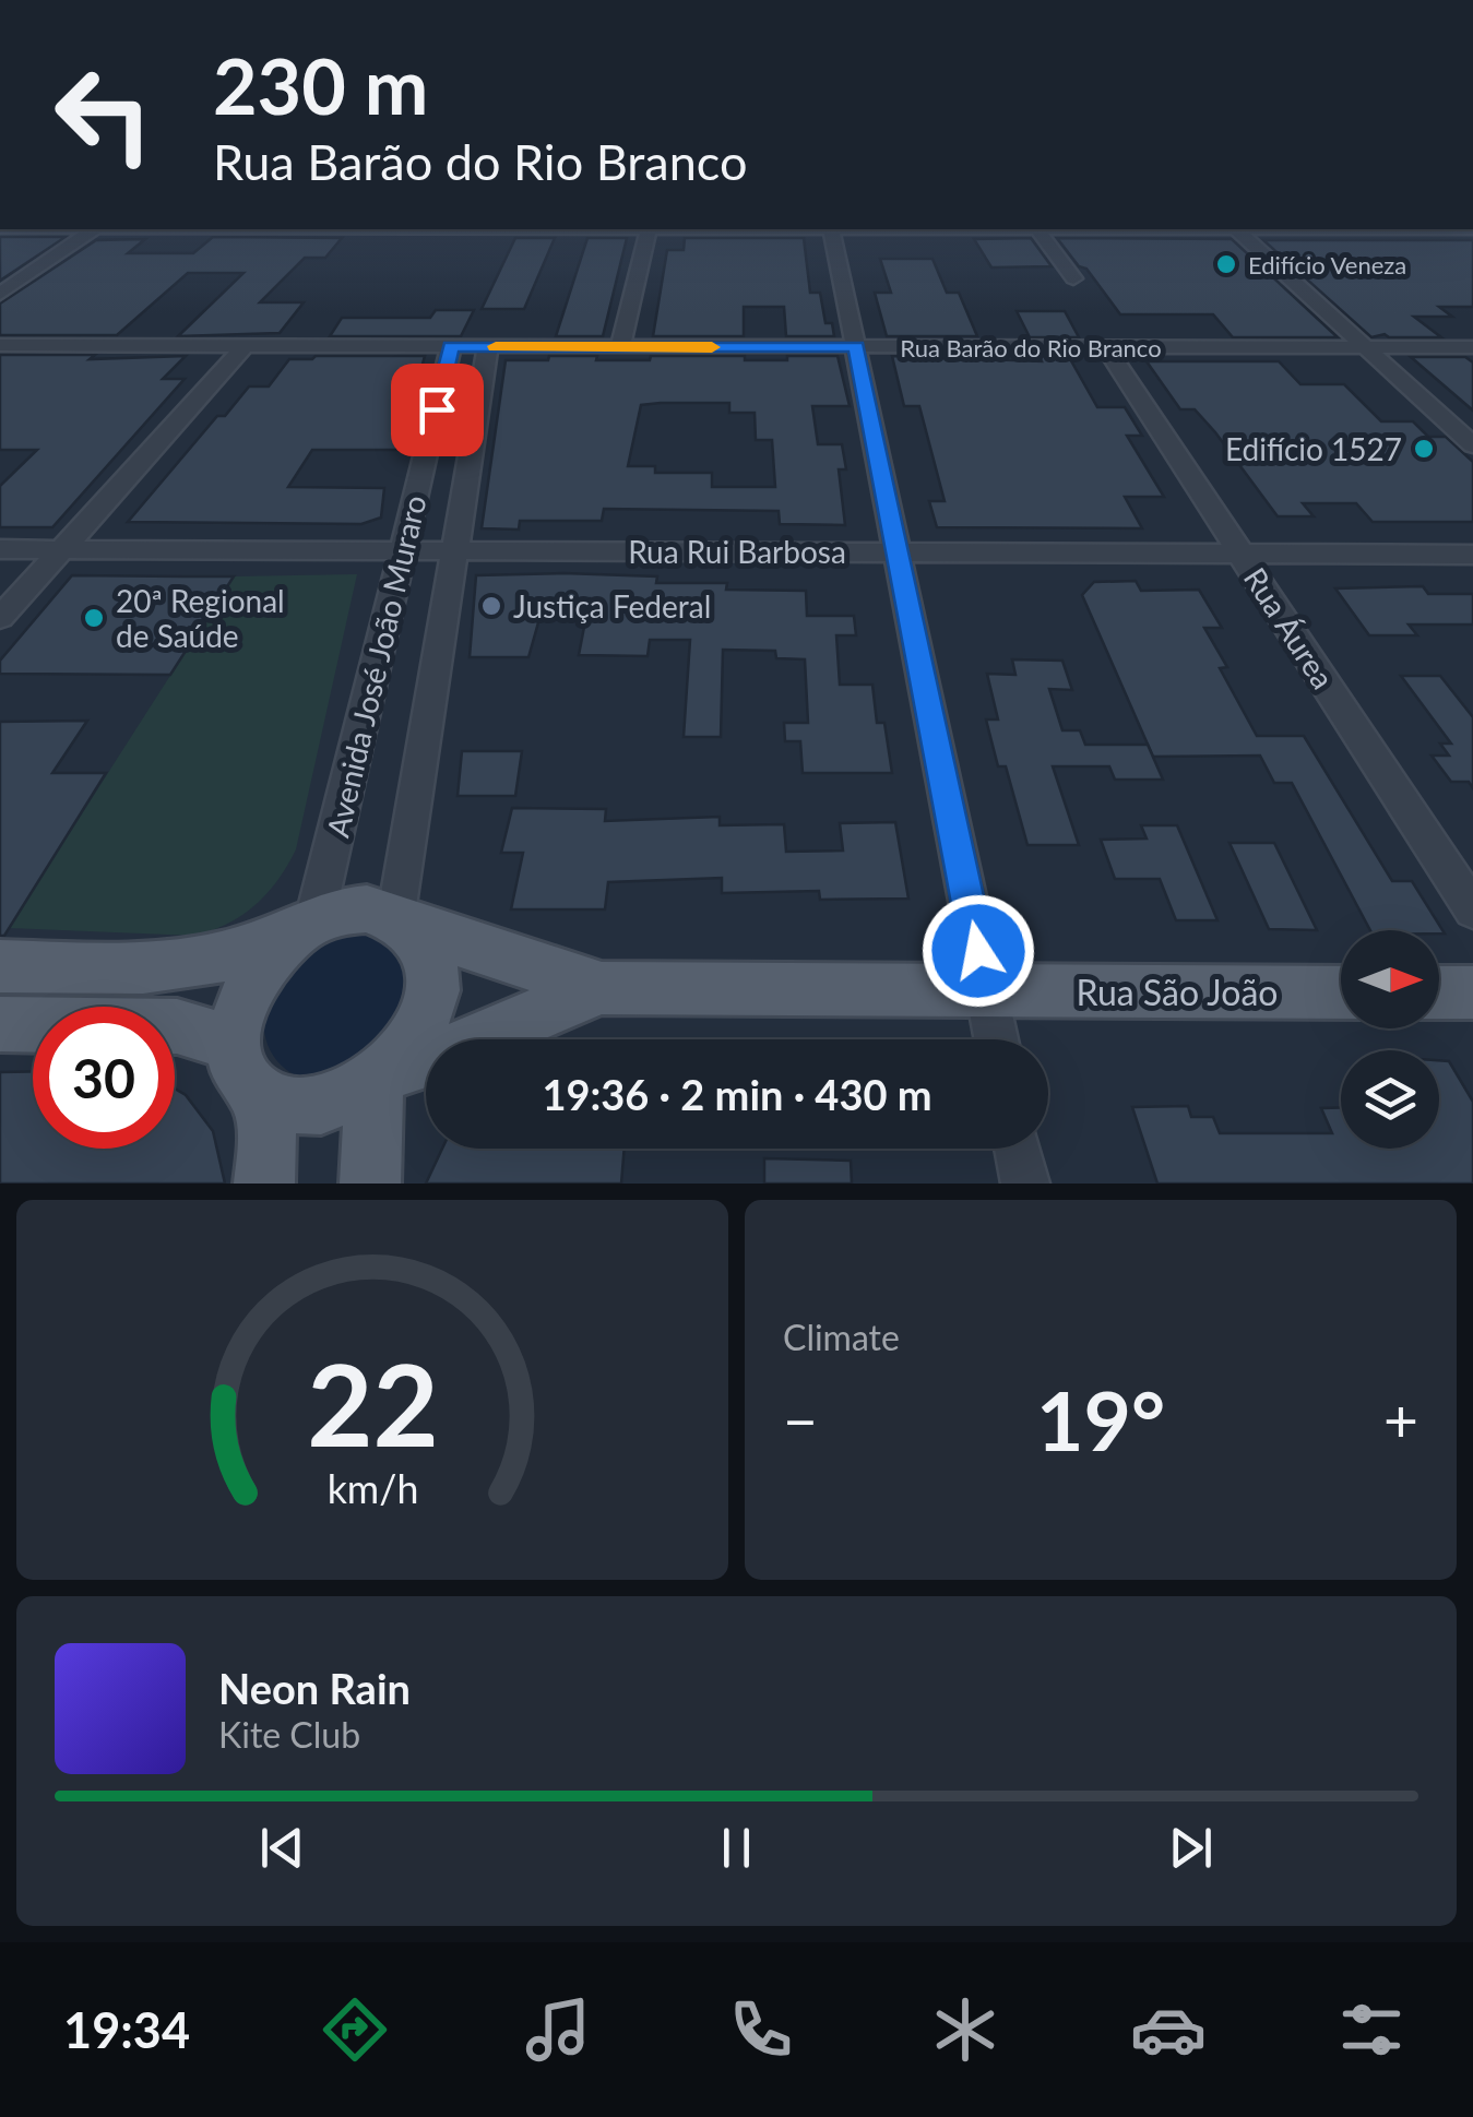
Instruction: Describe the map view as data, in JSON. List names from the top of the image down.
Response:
{
  "streets": {
    "main road": ["Rua São João"],
    "street": [
      "Rua Barão do Rio Branco",
      "Rua Rui Barbosa",
      "Rua Áurea",
      "Avenida José João Muraro"
    ]
  },
  "crossings": [
    ["Rua Barão do Rio Branco", "Rua Áurea"],
    ["Rua Barão do Rio Branco", "Avenida José João Muraro"],
    ["Rua Rui Barbosa", "Rua Áurea"],
    ["Rua Rui Barbosa", "Avenida José João Muraro"],
    ["Avenida José João Muraro", "Rua São João"]
  ],
  "places": [
    "Edifício Veneza",
    "Edifício 1527",
    "Justiça Federal",
    "20ª Regional de Saúde"
  ],
  "north": "right",
  "page": {
    "turn": ["230 m", "Rua Barão do Rio Branco"],
    "limit": "30",
    "trip": "19:36 · 2 min · 430 m",
    "tile": "Climate",
    "heat": ["−", "19°", "+"],
    "song": ["Neon Rain", "Kite Club"],
    "tabs": "19:34",
    "gauge": ["22", "km/h"]
  }
}
